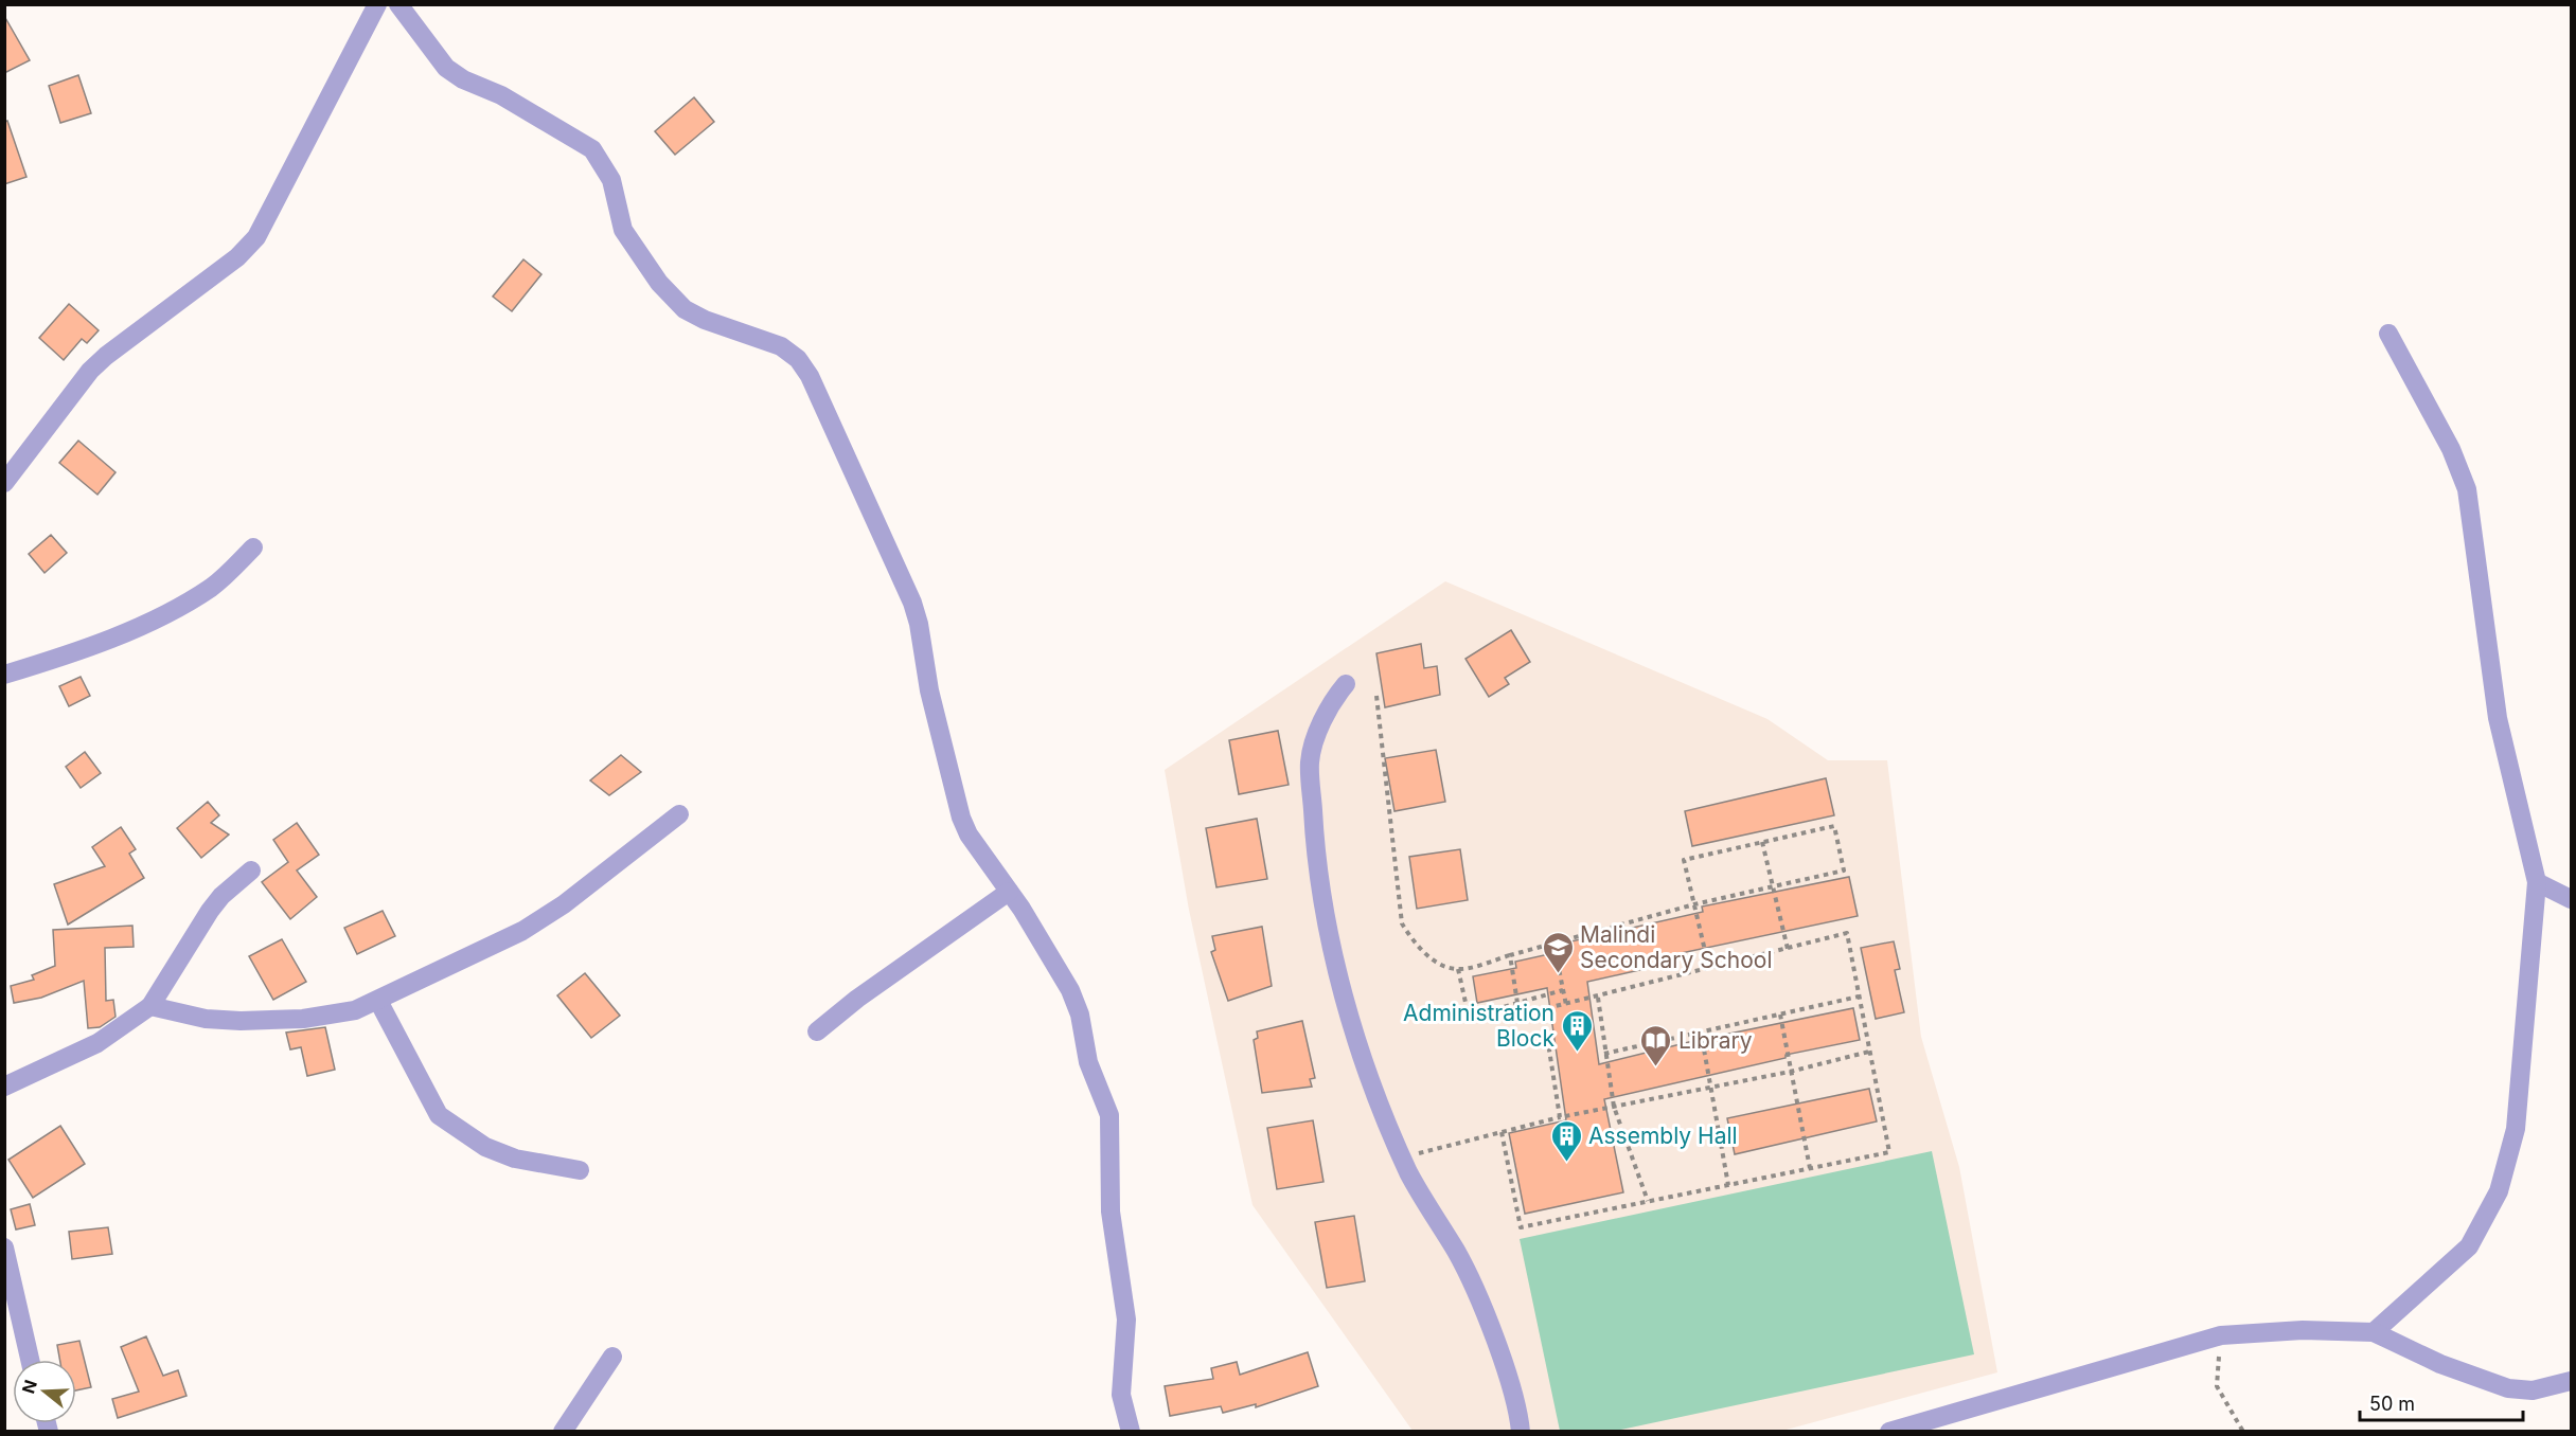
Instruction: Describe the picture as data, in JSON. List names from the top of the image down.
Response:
{
  "places": {
    "school or university": ["Malindi Secondary School"],
    "building": ["Administration Block", "Assembly Hall"],
    "library": ["Library"]
  },
  "scale_bar": "50 m",
  "north": "left"
}
